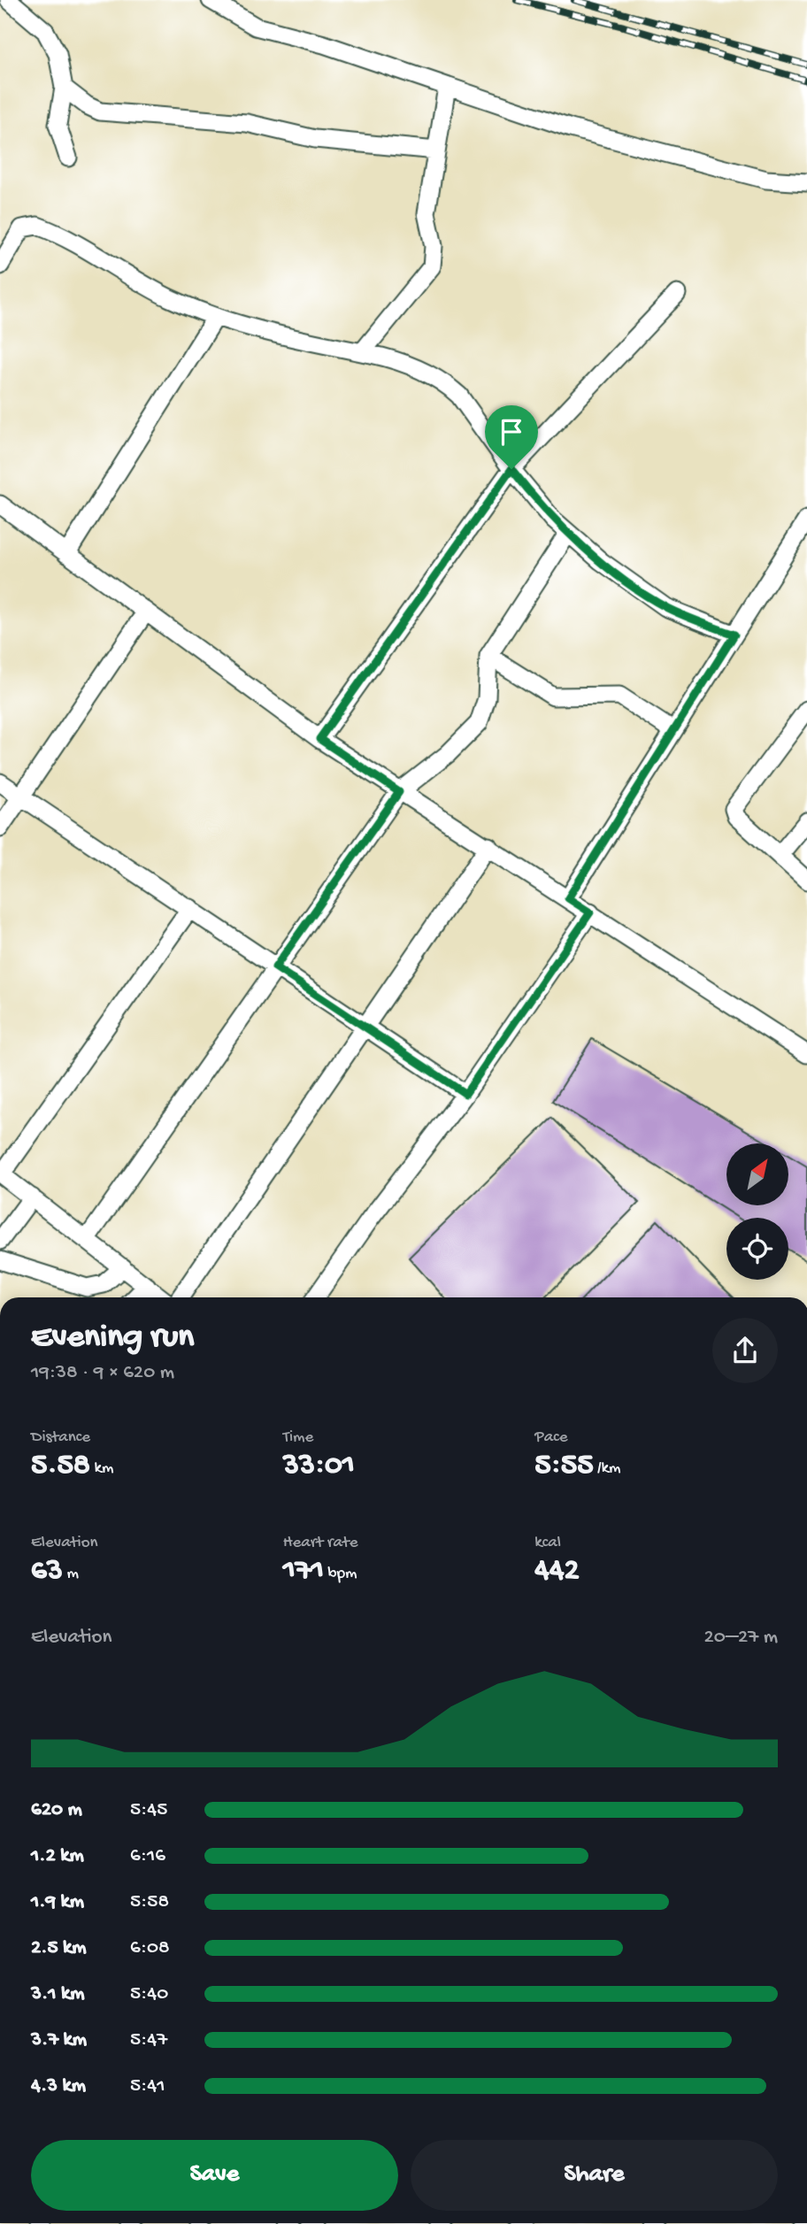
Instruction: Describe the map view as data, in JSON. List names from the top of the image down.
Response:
{
  "north": "top right",
  "page": {
    "heading": ["Evening run", "19:38 · 9 × 620 m"],
    "stats": [
      ["Distance", "5.58 km"],
      ["Time", "33:01"],
      ["Pace", "5:55 /km"],
      ["Elevation", "63 m"],
      ["Heart rate", "171 bpm"],
      ["kcal", "442"]
    ],
    "chart": ["Elevation", "20–27 m"],
    "list": [
      {
        "name": "620 m",
        "note": "5:45"
      },
      {
        "name": "1.2 km",
        "note": "6:16"
      },
      {
        "name": "1.9 km",
        "note": "5:58"
      },
      {
        "name": "2.5 km",
        "note": "6:08"
      },
      {
        "name": "3.1 km",
        "note": "5:40"
      },
      {
        "name": "3.7 km",
        "note": "5:47"
      },
      {
        "name": "4.3 km",
        "note": "5:41"
      }
    ],
    "buttons": ["Save", "Share"]
  }
}
